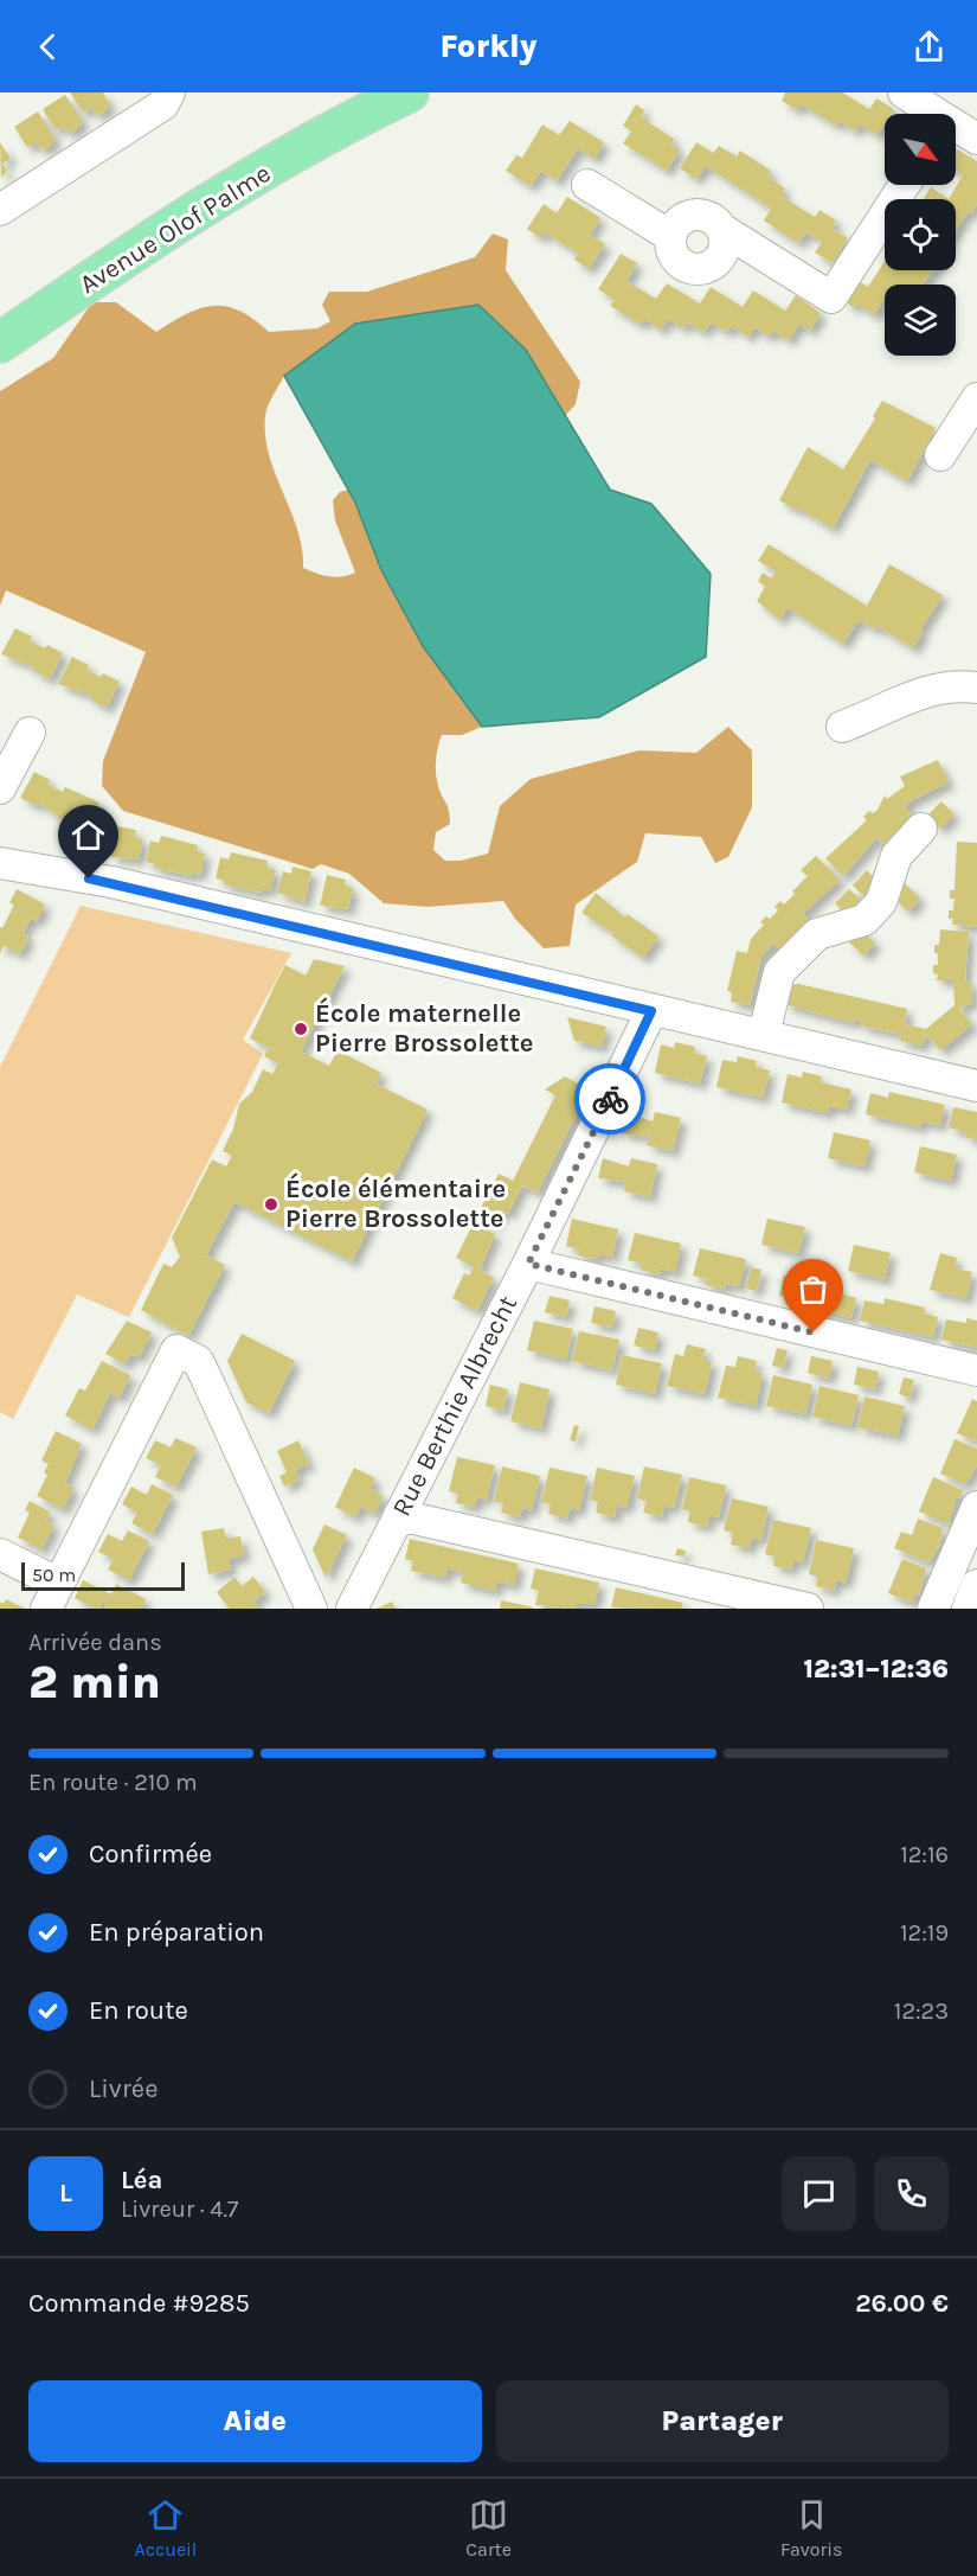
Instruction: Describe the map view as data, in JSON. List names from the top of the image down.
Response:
{
  "streets": {
    "main road": ["Avenue Olof Palme"],
    "street": ["Rue Berthie Albrecht"]
  },
  "places": ["École maternelle Pierre Brossolette", "École élémentaire Pierre Brossolette"],
  "scale_bar": "50 m",
  "north": "bottom right",
  "page": {
    "header": "Forkly",
    "scale": "50 m",
    "heading": ["2 min", "Arrivée dans", "12:31–12:36"],
    "panel": [
      "Léa",
      "Livreur · 4.7",
      "Commande #9285",
      "26.00 €"
    ],
    "bar": "En route · 210 m",
    "list": [
      ["Confirmée", "12:16"],
      ["En préparation", "12:19"],
      ["En route", "12:23"],
      "Livrée"
    ],
    "round": "L",
    "buttons": ["Aide", "Partager"],
    "tabs": ["Accueil", "Carte", "Favoris"]
  }
}
